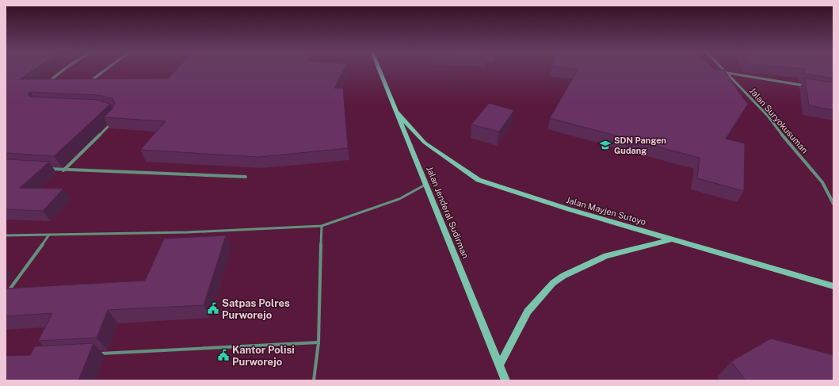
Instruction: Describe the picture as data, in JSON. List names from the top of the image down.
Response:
{
  "streets": {
    "main road": ["Jalan Mayjen Sutoyo", "Jalan Jenderal Sudirman"],
    "street": ["Jalan Suryokusuman"]
  },
  "crossings": [
    ["Jalan Mayjen Sutoyo", "Jalan Jenderal Sudirman"]
  ],
  "places": {
    "school or university": ["SDN Pangen Gudang"],
    "public building": ["Satpas Polres Purworejo", "Kantor Polisi Purworejo"]
  }
}
